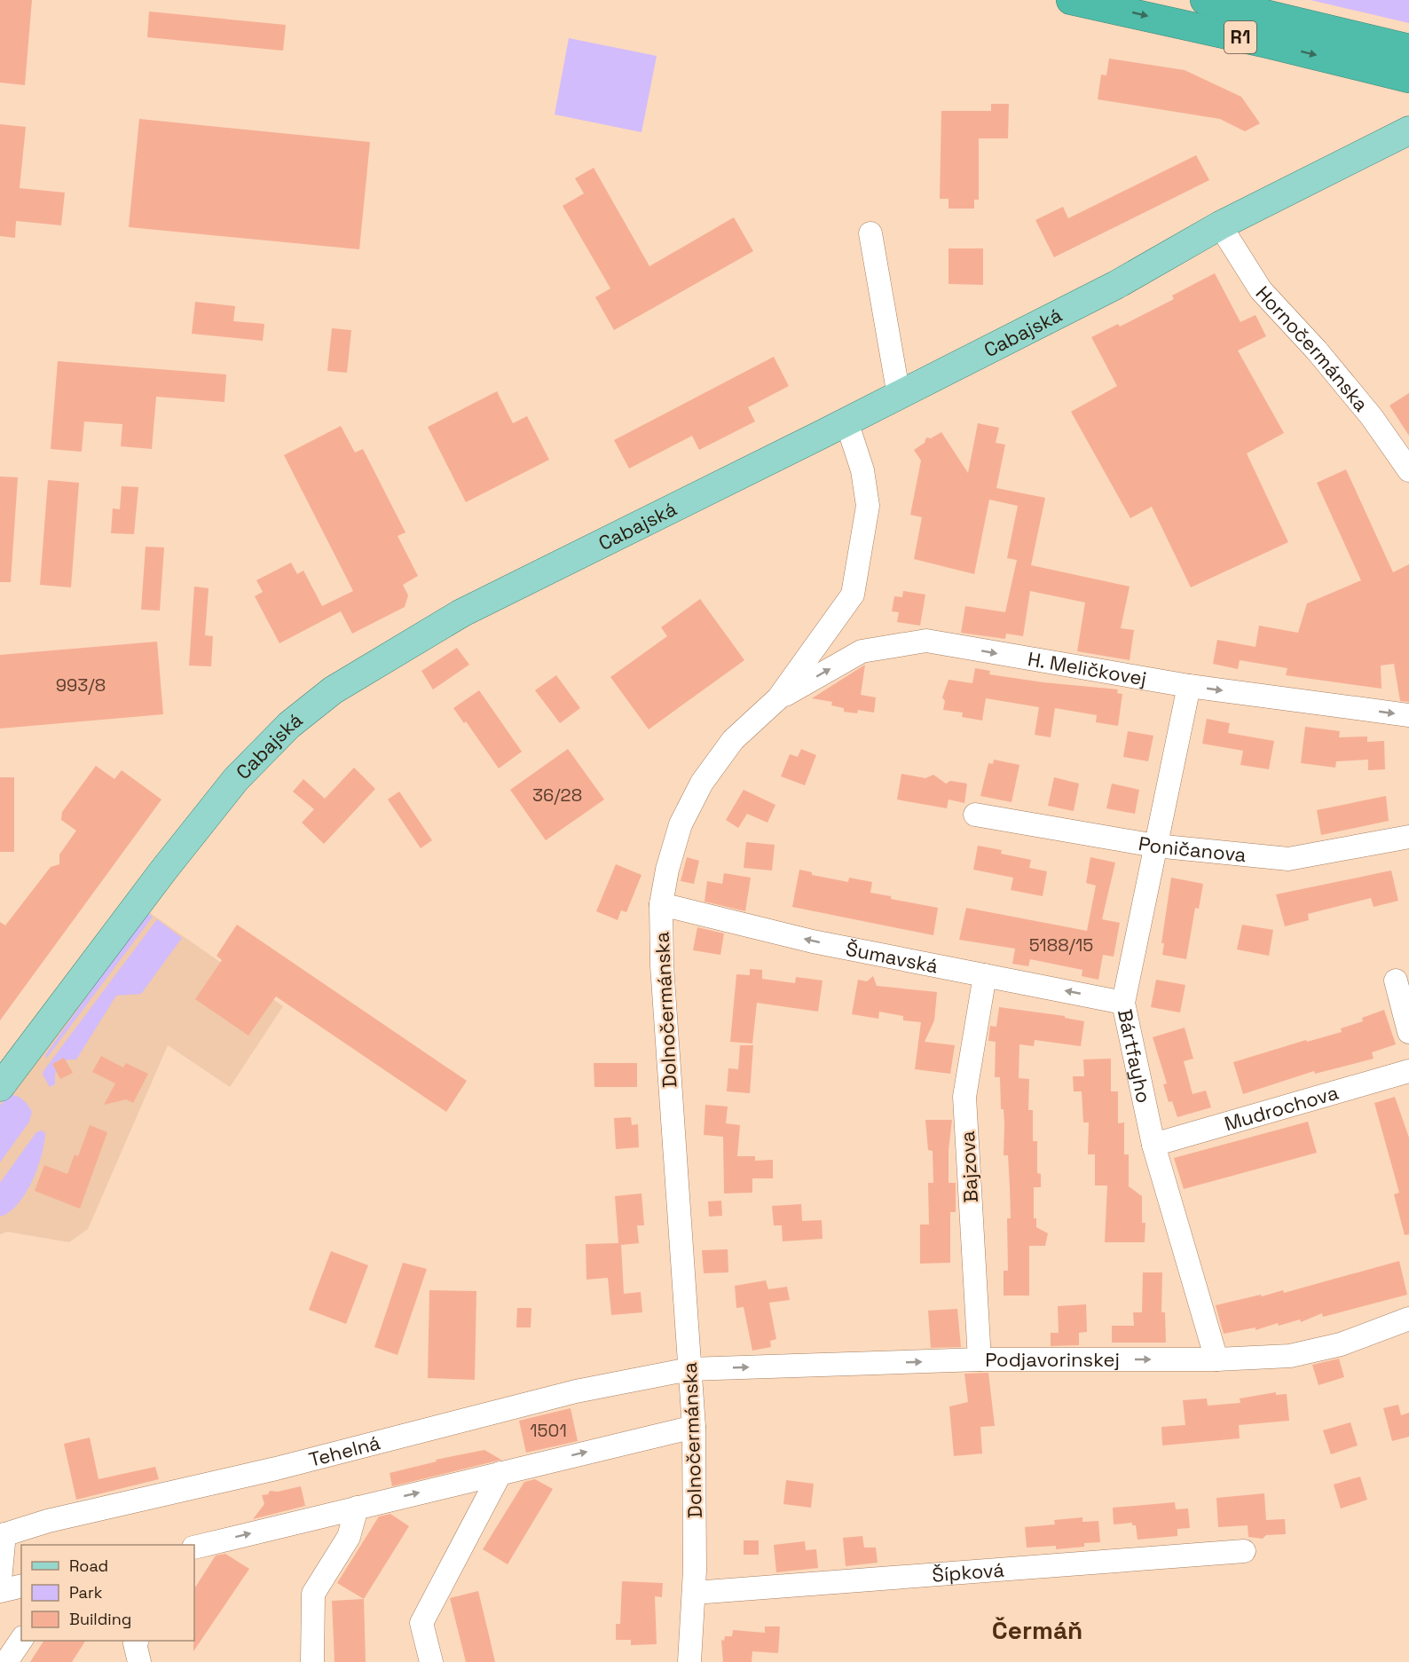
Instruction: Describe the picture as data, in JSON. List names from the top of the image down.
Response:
{
  "streets": {
    "highway": ["R1"],
    "main road": ["Cabajská"],
    "street": [
      "Hornočermánska",
      "H. Meličkovej",
      "Poničanova",
      "Šumavská",
      "Dolnočermánska",
      "Bártfayho",
      "Mudrochova",
      "Bajzova",
      "Podjavorinskej",
      "Tehelná",
      "Šípková"
    ]
  },
  "crossings": [
    ["Cabajská", "Hornočermánska"],
    ["Cabajská", "Dolnočermánska"],
    ["H. Meličkovej", "Dolnočermánska"],
    ["H. Meličkovej", "Bártfayho"],
    ["Poničanova", "Bártfayho"],
    ["Šumavská", "Dolnočermánska"],
    ["Šumavská", "Bártfayho"],
    ["Šumavská", "Bajzova"],
    ["Dolnočermánska", "Podjavorinskej"],
    ["Dolnočermánska", "Tehelná"],
    ["Dolnočermánska", "Šípková"],
    ["Bártfayho", "Mudrochova"],
    ["Bártfayho", "Podjavorinskej"],
    ["Bajzova", "Podjavorinskej"],
    ["Podjavorinskej", "Tehelná"]
  ],
  "one_way": ["H. Meličkovej", "Šumavská", "Podjavorinskej"],
  "districts": ["Čermáň"],
  "house_numbers": [
    "993/8",
    "36/28",
    "5188/15",
    "1501"
  ],
  "legend": ["Road", "Park", "Building"]
}
